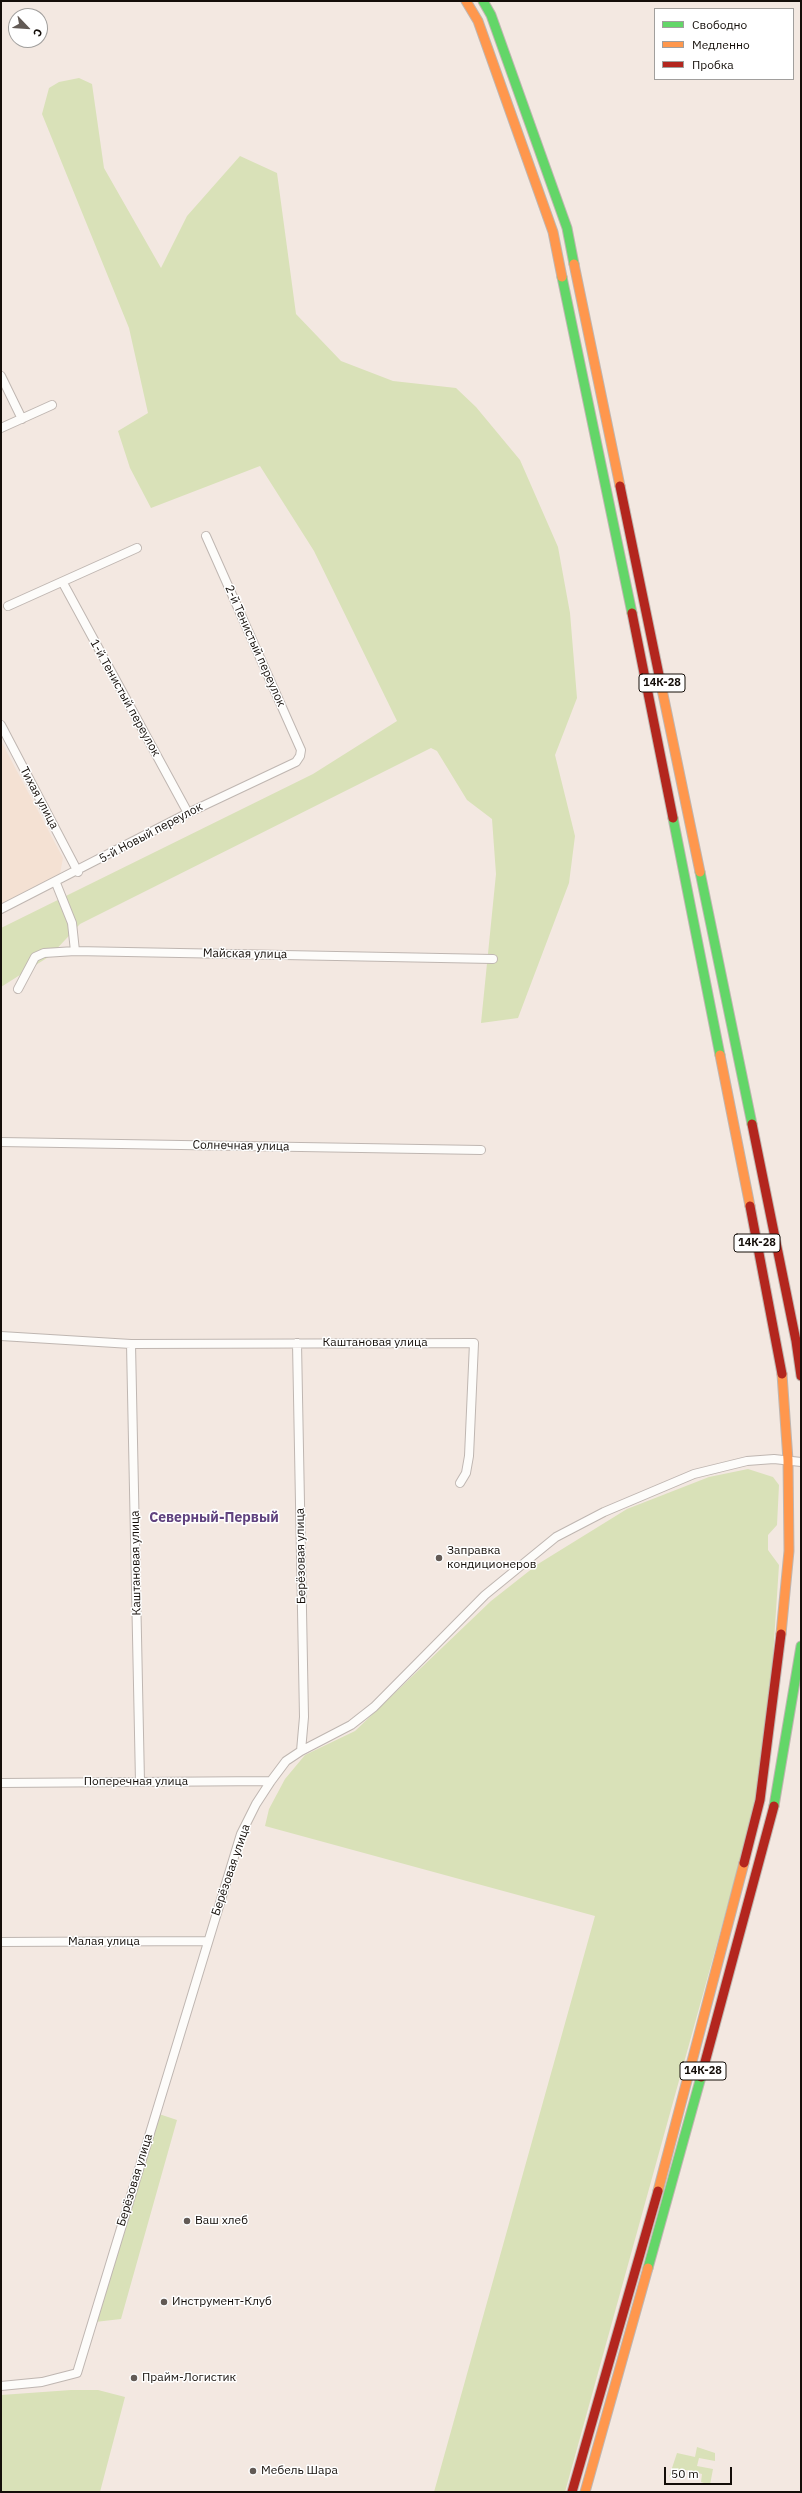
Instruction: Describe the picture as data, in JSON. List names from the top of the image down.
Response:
{
  "streets": {
    "main road": ["14К-28"],
    "street": [
      "2-й Тенистый переулок",
      "1-й Тенистый переулок",
      "Тихая улица",
      "5-й Новый переулок",
      "Майская улица",
      "Солнечная улица",
      "Каштановая улица",
      "Берёзовая улица",
      "Поперечная улица",
      "Малая улица"
    ]
  },
  "crossings": [
    ["2-й Тенистый переулок", "5-й Новый переулок"],
    ["1-й Тенистый переулок", "5-й Новый переулок"],
    ["Тихая улица", "5-й Новый переулок"],
    ["Каштановая улица", "Берёзовая улица"],
    ["Каштановая улица", "Поперечная улица"],
    ["Берёзовая улица", "Поперечная улица"],
    ["Берёзовая улица", "Малая улица"]
  ],
  "districts": ["Северный-Первый"],
  "places": [
    "Заправка кондиционеров",
    "Ваш хлеб",
    "Инструмент-Клуб",
    "Прайм-Логистик",
    "Мебель Шара"
  ],
  "legend": ["Свободно", "Медленно", "Пробка"],
  "scale_bar": "50 m",
  "north": "bottom right"
}
